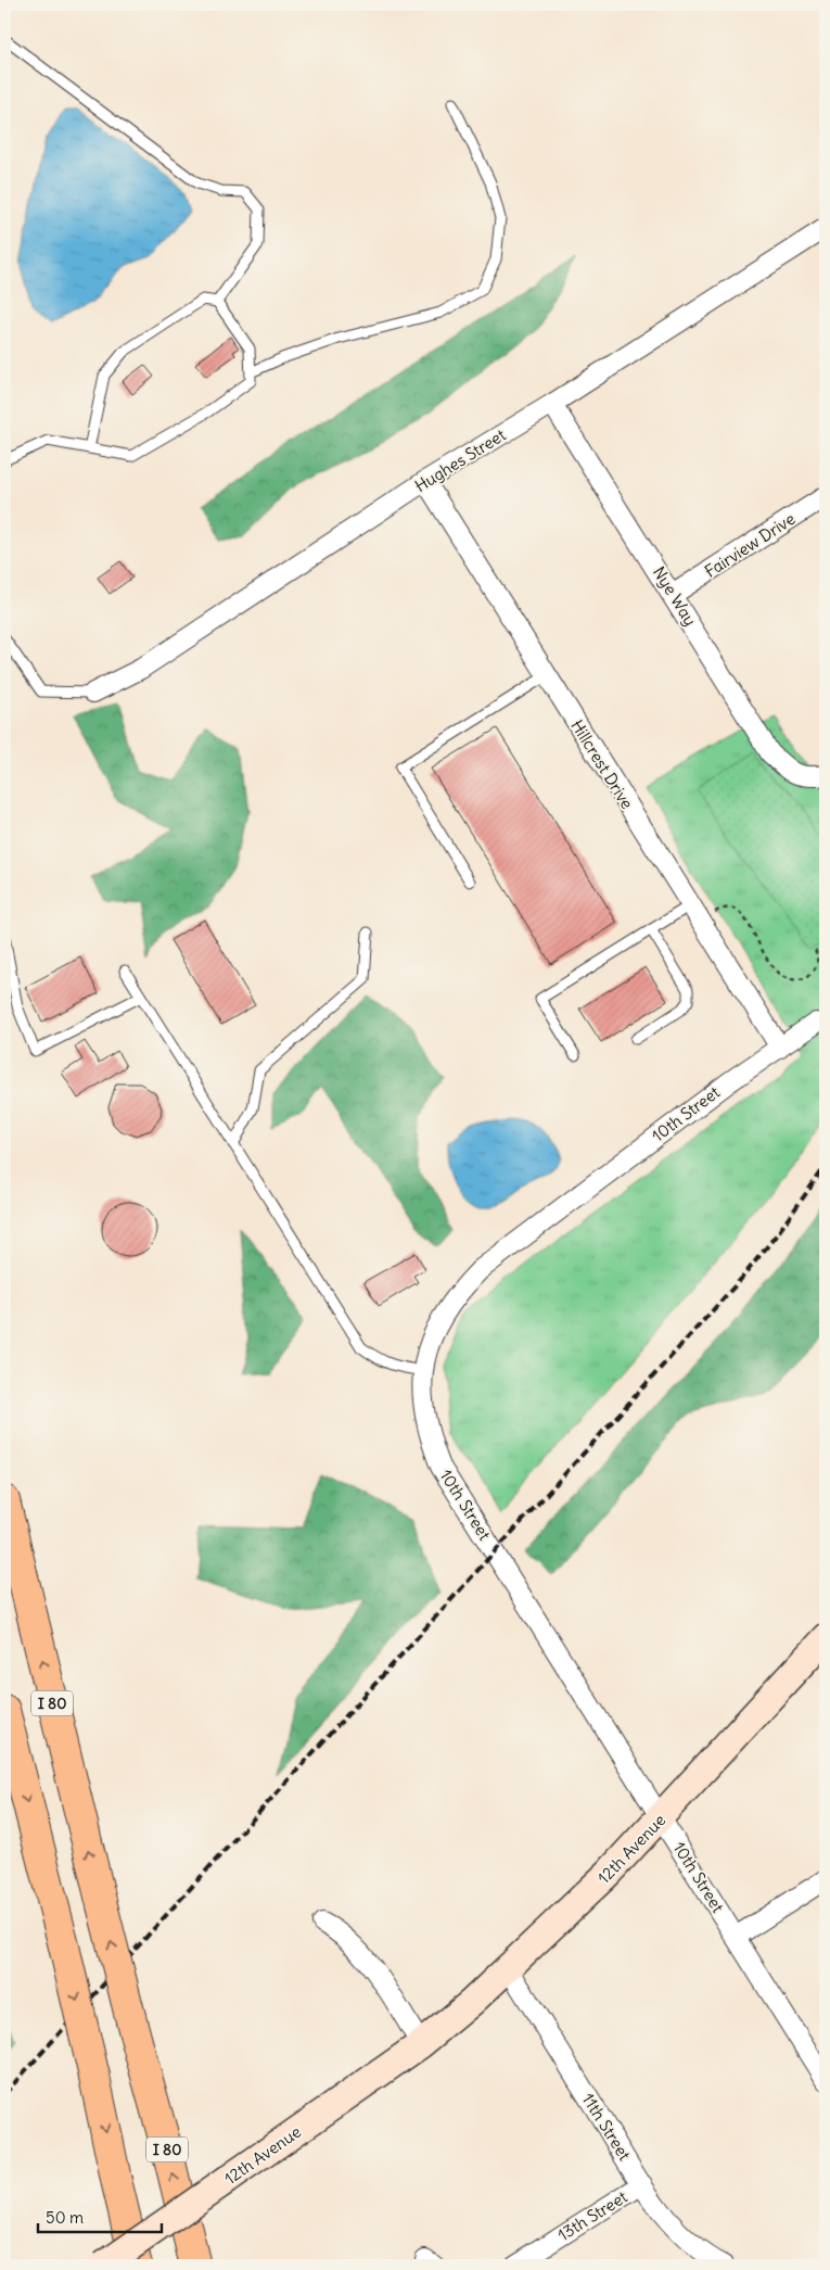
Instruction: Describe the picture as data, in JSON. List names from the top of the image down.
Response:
{
  "streets": {
    "highway": ["I 80"],
    "main road": ["12th Avenue"],
    "street": [
      "Hughes Street",
      "Fairview Drive",
      "Nye Way",
      "Hillcrest Drive",
      "10th Street",
      "11th Street",
      "13th Street"
    ]
  },
  "crossings": [
    ["Hughes Street", "Nye Way"],
    ["Hughes Street", "Hillcrest Drive"],
    ["Fairview Drive", "Nye Way"],
    ["Hillcrest Drive", "10th Street"],
    ["10th Street", "12th Avenue"],
    ["12th Avenue", "11th Street"],
    ["11th Street", "13th Street"]
  ],
  "scale_bar": "50 m"
}
